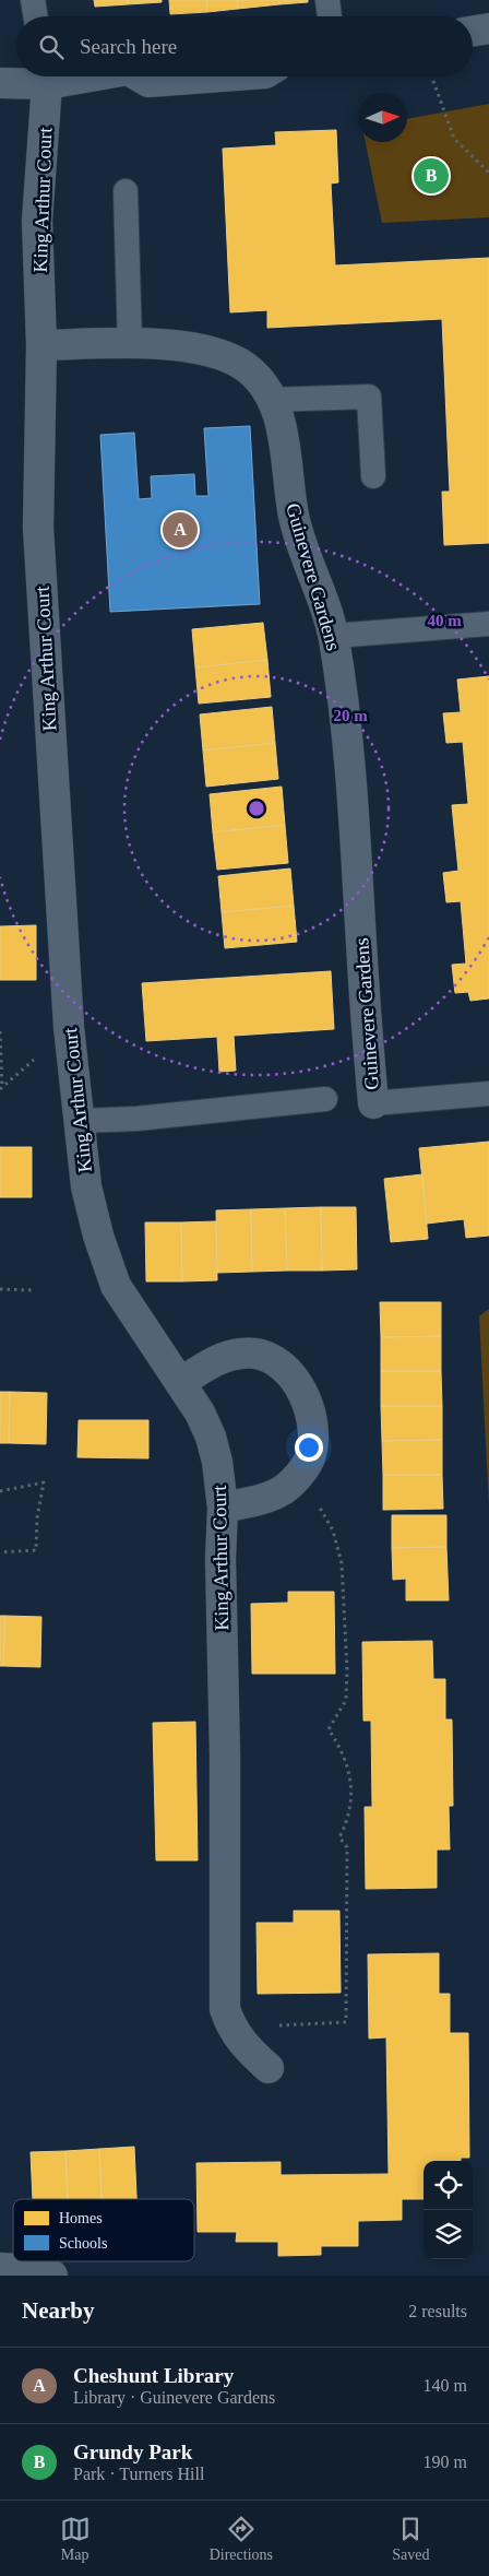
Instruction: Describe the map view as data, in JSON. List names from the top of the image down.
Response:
{
  "streets": {
    "street": ["King Arthur Court", "Guinevere Gardens"]
  },
  "crossings": [
    ["King Arthur Court", "Guinevere Gardens"]
  ],
  "legend": ["Homes", "Schools"],
  "north": "right",
  "page": {
    "search": "Search here",
    "pins": ["B", "A"],
    "heading": ["Nearby", "2 results"],
    "list": [
      {
        "mark": "A",
        "name": "Cheshunt Library",
        "note": "Library · Guinevere Gardens",
        "value": "140 m"
      },
      {
        "mark": "B",
        "name": "Grundy Park",
        "note": "Park · Turners Hill",
        "value": "190 m"
      }
    ],
    "nav": ["Map", "Directions", "Saved"]
  },
  "rings": ["40 m", "20 m"]
}
